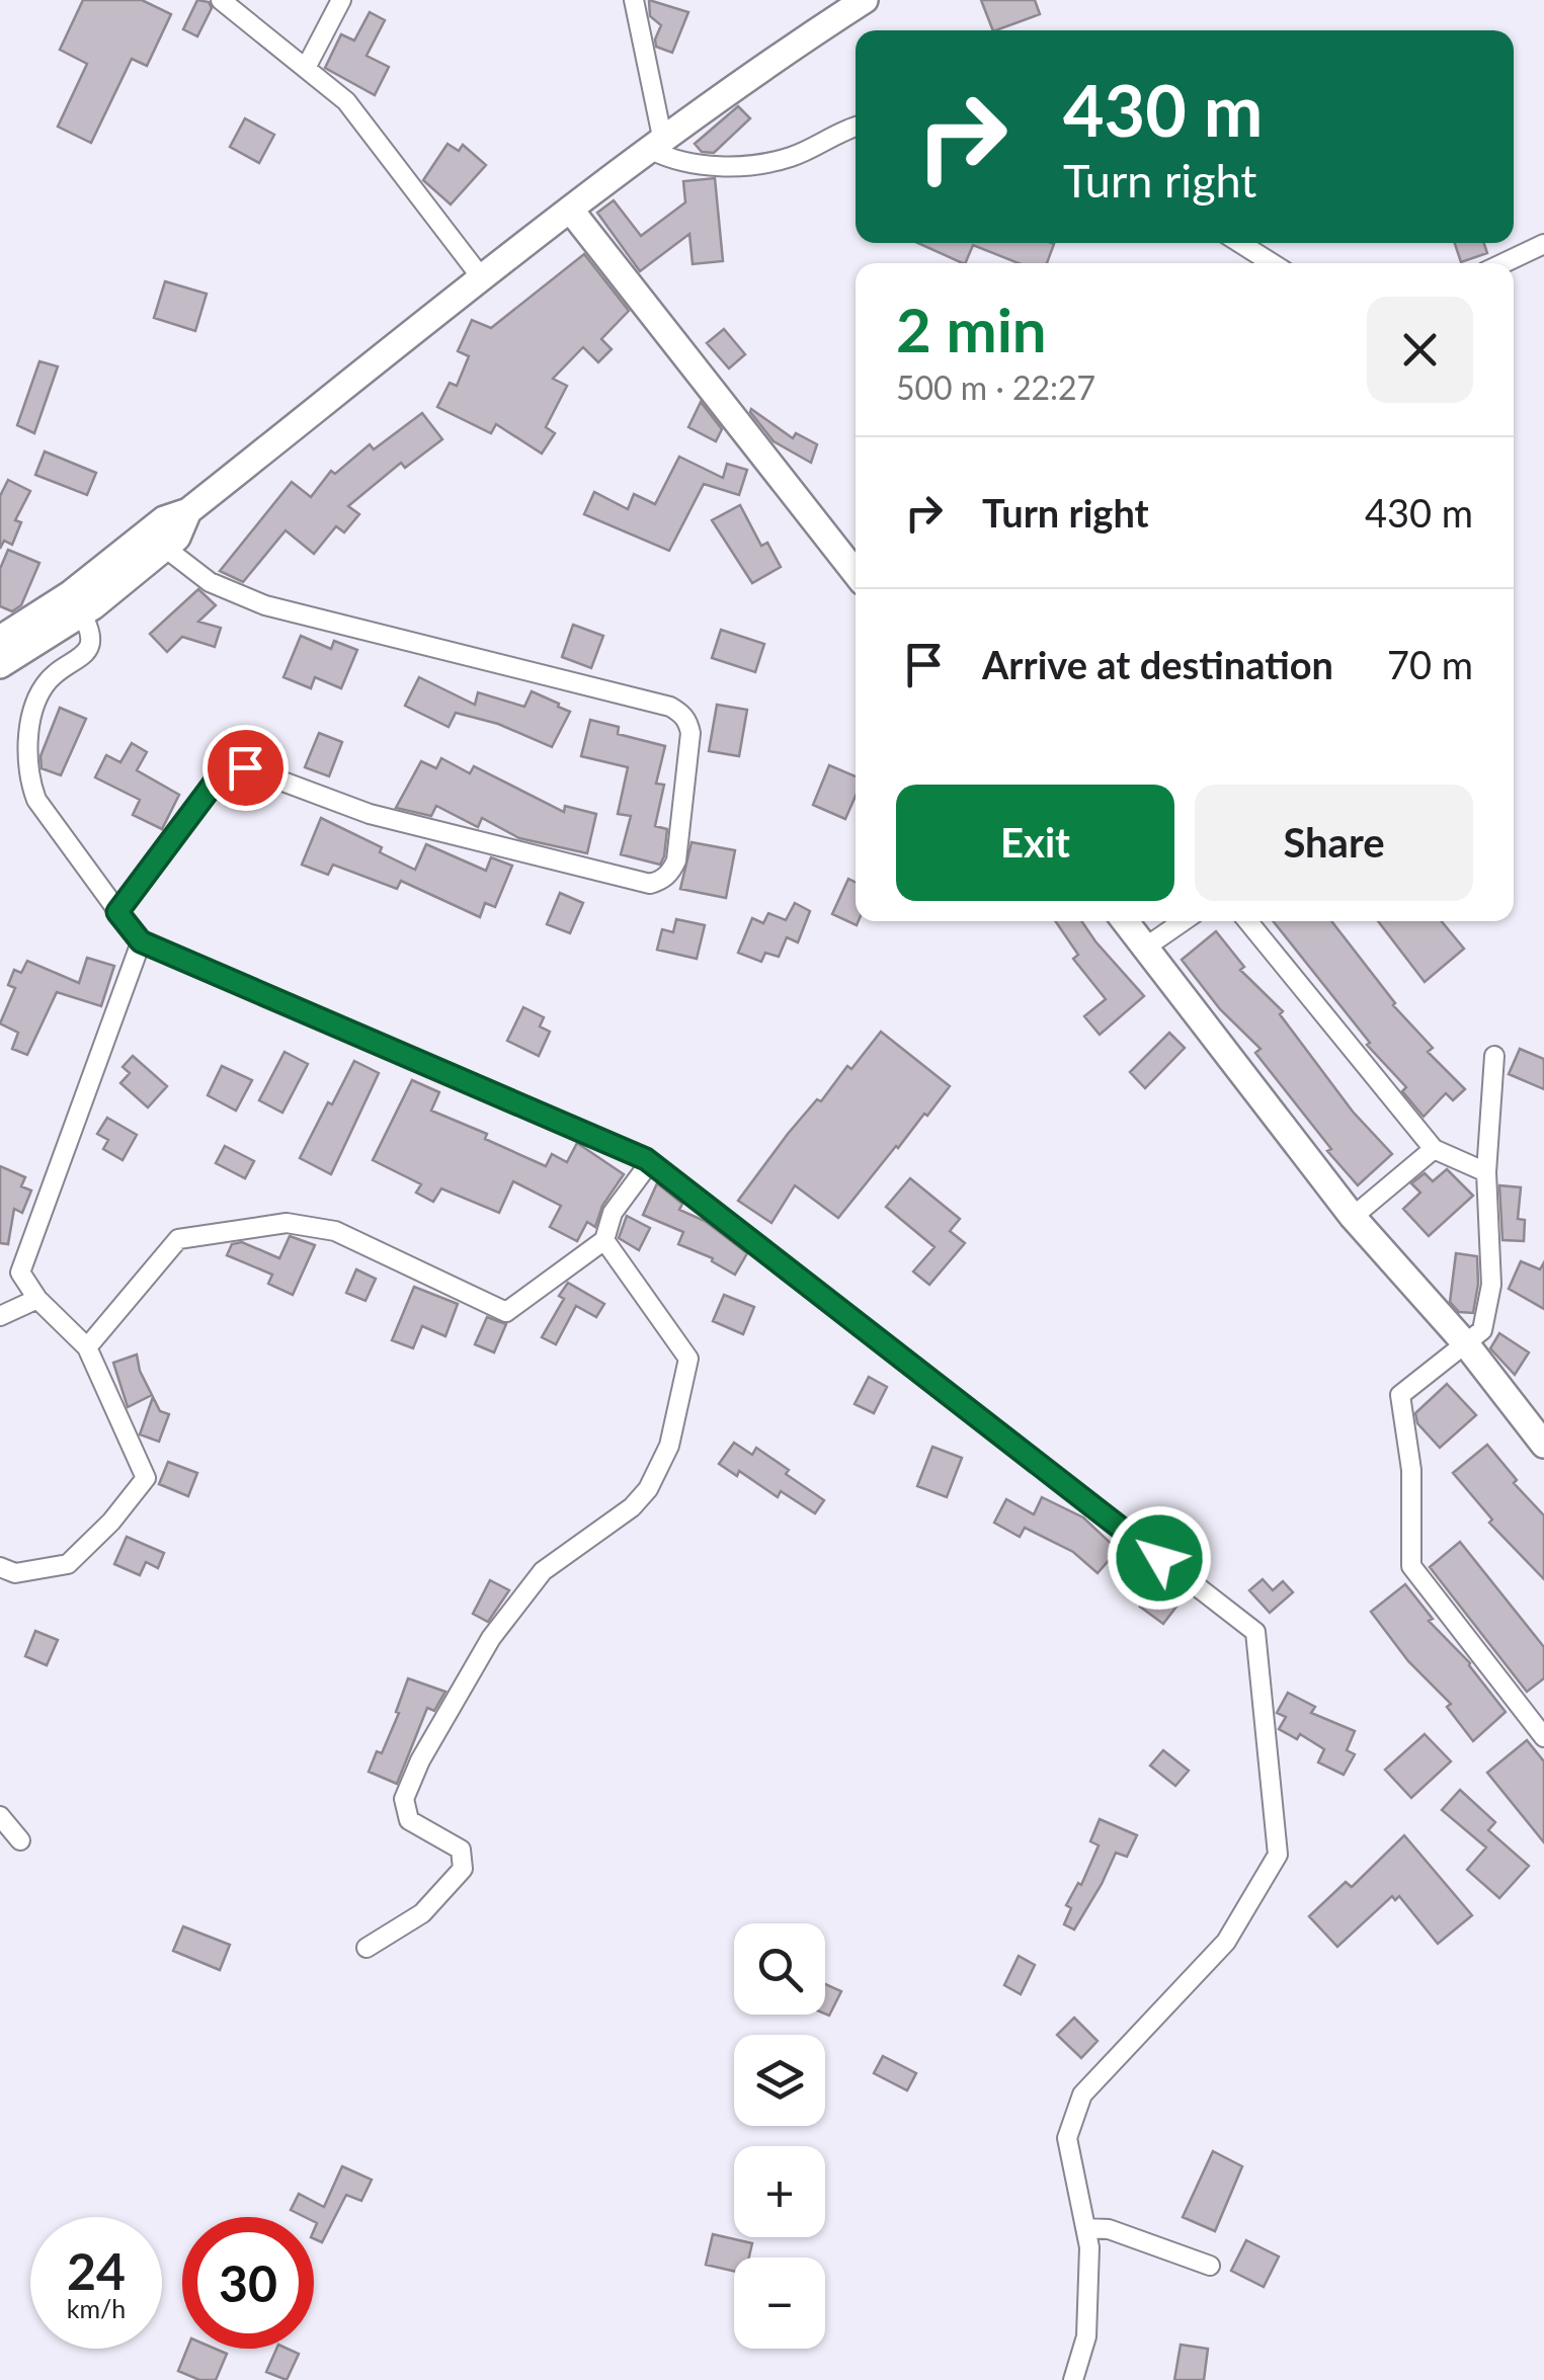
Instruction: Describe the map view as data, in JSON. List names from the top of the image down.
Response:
{
  "page": {
    "turn": ["430 m", "Turn right"],
    "heading": ["2 min", "500 m · 22:27"],
    "list": [
      {
        "name": "Turn right",
        "value": "430 m"
      },
      {
        "name": "Arrive at destination",
        "value": "70 m"
      }
    ],
    "buttons": ["Exit", "Share"],
    "map_buttons": ["+", "−"],
    "speed": "24 km/h",
    "limit": "30"
  }
}
